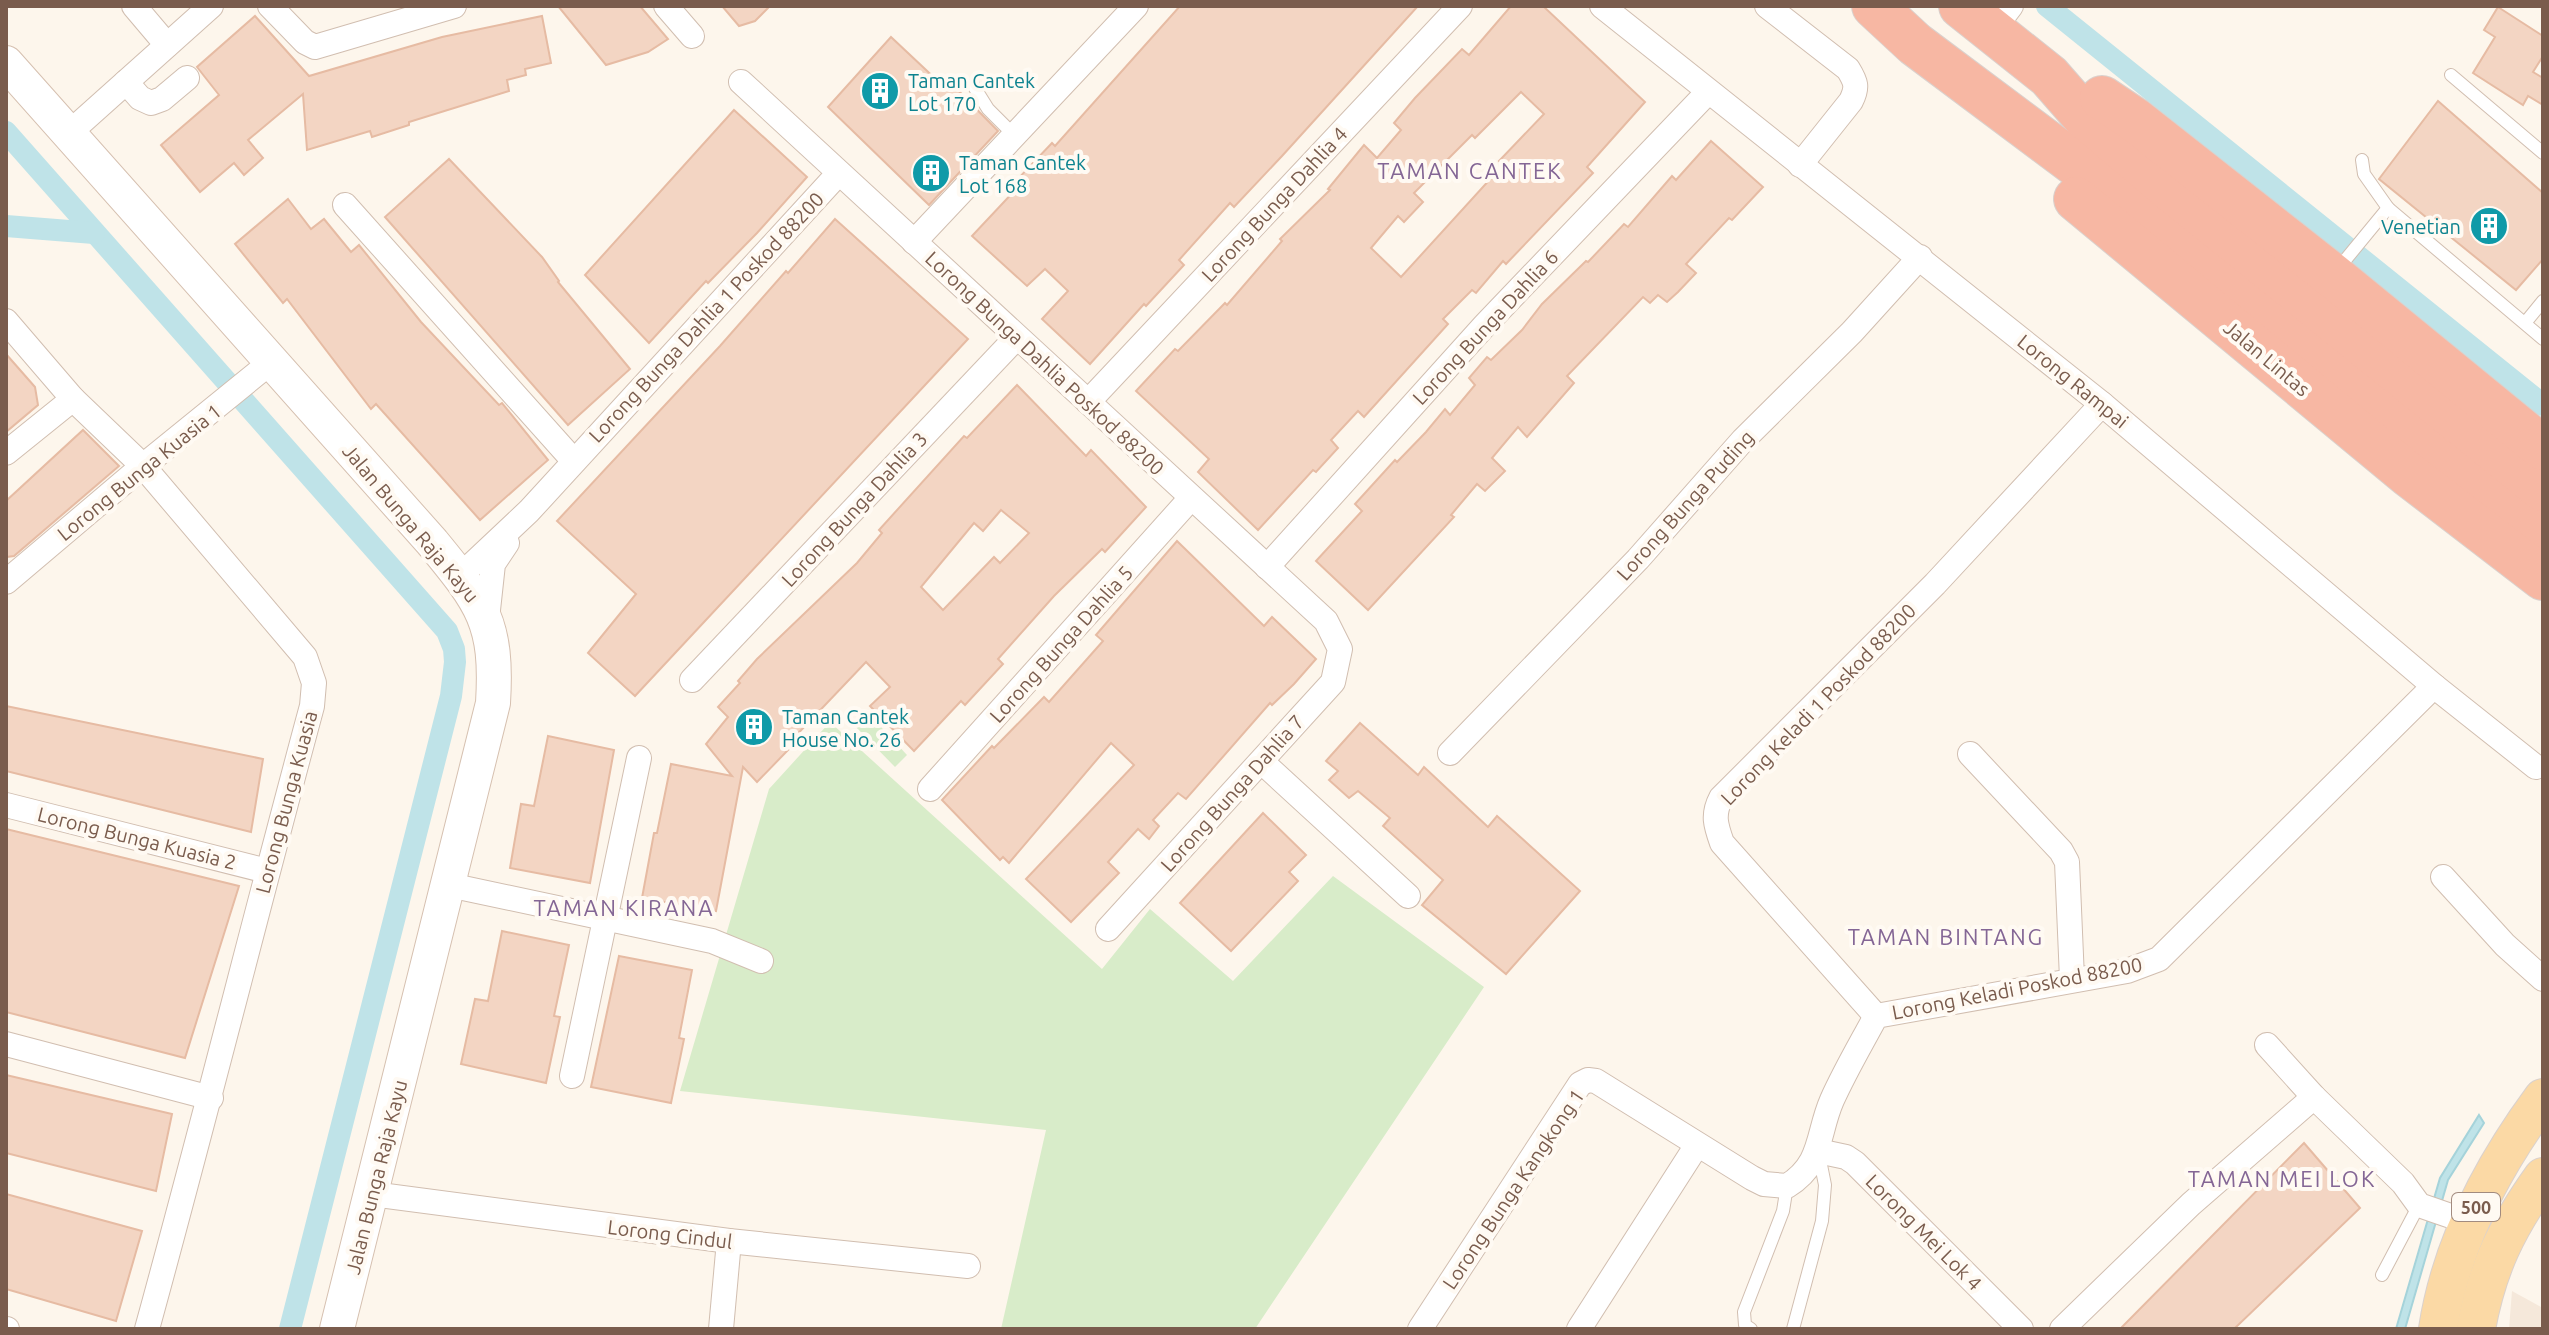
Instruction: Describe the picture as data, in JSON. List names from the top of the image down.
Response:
{
  "streets": {
    "highway": ["Jalan Lintas"],
    "main road": ["500"],
    "street": [
      "Lorong Bunga Dahlia 4",
      "Lorong Bunga Dahlia 1 Poskod 88200",
      "Lorong Bunga Dahlia 6",
      "Lorong Bunga Dahlia Poskod 88200",
      "Lorong Rampai",
      "Lorong Bunga Kuasia 1",
      "Lorong Bunga Puding",
      "Lorong Bunga Dahlia 3",
      "Jalan Bunga Raja Kayu",
      "Lorong Bunga Dahlia 5",
      "Lorong Keladi 1 Poskod 88200",
      "Lorong Bunga Dahlia 7",
      "Lorong Bunga Kuasia",
      "Lorong Bunga Kuasia 2",
      "Lorong Keladi Poskod 88200",
      "Lorong Bunga Kangkong 1",
      "Lorong Mei Lok 4",
      "Lorong Cindul"
    ]
  },
  "crossings": [
    ["Lorong Bunga Dahlia 4", "Lorong Bunga Dahlia Poskod 88200"],
    ["Lorong Bunga Dahlia 1 Poskod 88200", "Lorong Bunga Dahlia Poskod 88200"],
    ["Lorong Bunga Dahlia 6", "Lorong Bunga Dahlia Poskod 88200"],
    ["Lorong Bunga Dahlia 6", "Lorong Rampai"],
    ["Lorong Bunga Dahlia Poskod 88200", "Lorong Bunga Dahlia 3"],
    ["Lorong Bunga Dahlia Poskod 88200", "Lorong Bunga Dahlia 5"],
    ["Lorong Bunga Dahlia Poskod 88200", "Lorong Bunga Dahlia 7"],
    ["Lorong Rampai", "Lorong Bunga Puding"],
    ["Lorong Rampai", "Lorong Keladi 1 Poskod 88200"],
    ["Lorong Rampai", "Lorong Keladi Poskod 88200"],
    ["Lorong Bunga Kuasia 1", "Jalan Bunga Raja Kayu"],
    ["Lorong Bunga Kuasia 1", "Lorong Bunga Kuasia"],
    ["Jalan Bunga Raja Kayu", "Lorong Cindul"],
    ["Lorong Keladi 1 Poskod 88200", "Lorong Keladi Poskod 88200"],
    ["Lorong Bunga Kuasia", "Lorong Bunga Kuasia 2"],
    ["Lorong Keladi Poskod 88200", "Lorong Mei Lok 4"]
  ],
  "districts": [
    "TAMAN CANTEK",
    "TAMAN KIRANA",
    "TAMAN BINTANG",
    "TAMAN MEI LOK"
  ],
  "places": {
    "building": [
      "Taman Cantek Lot 170",
      "Taman Cantek Lot 168",
      "Venetian",
      "Taman Cantek House No. 26"
    ]
  }
}
